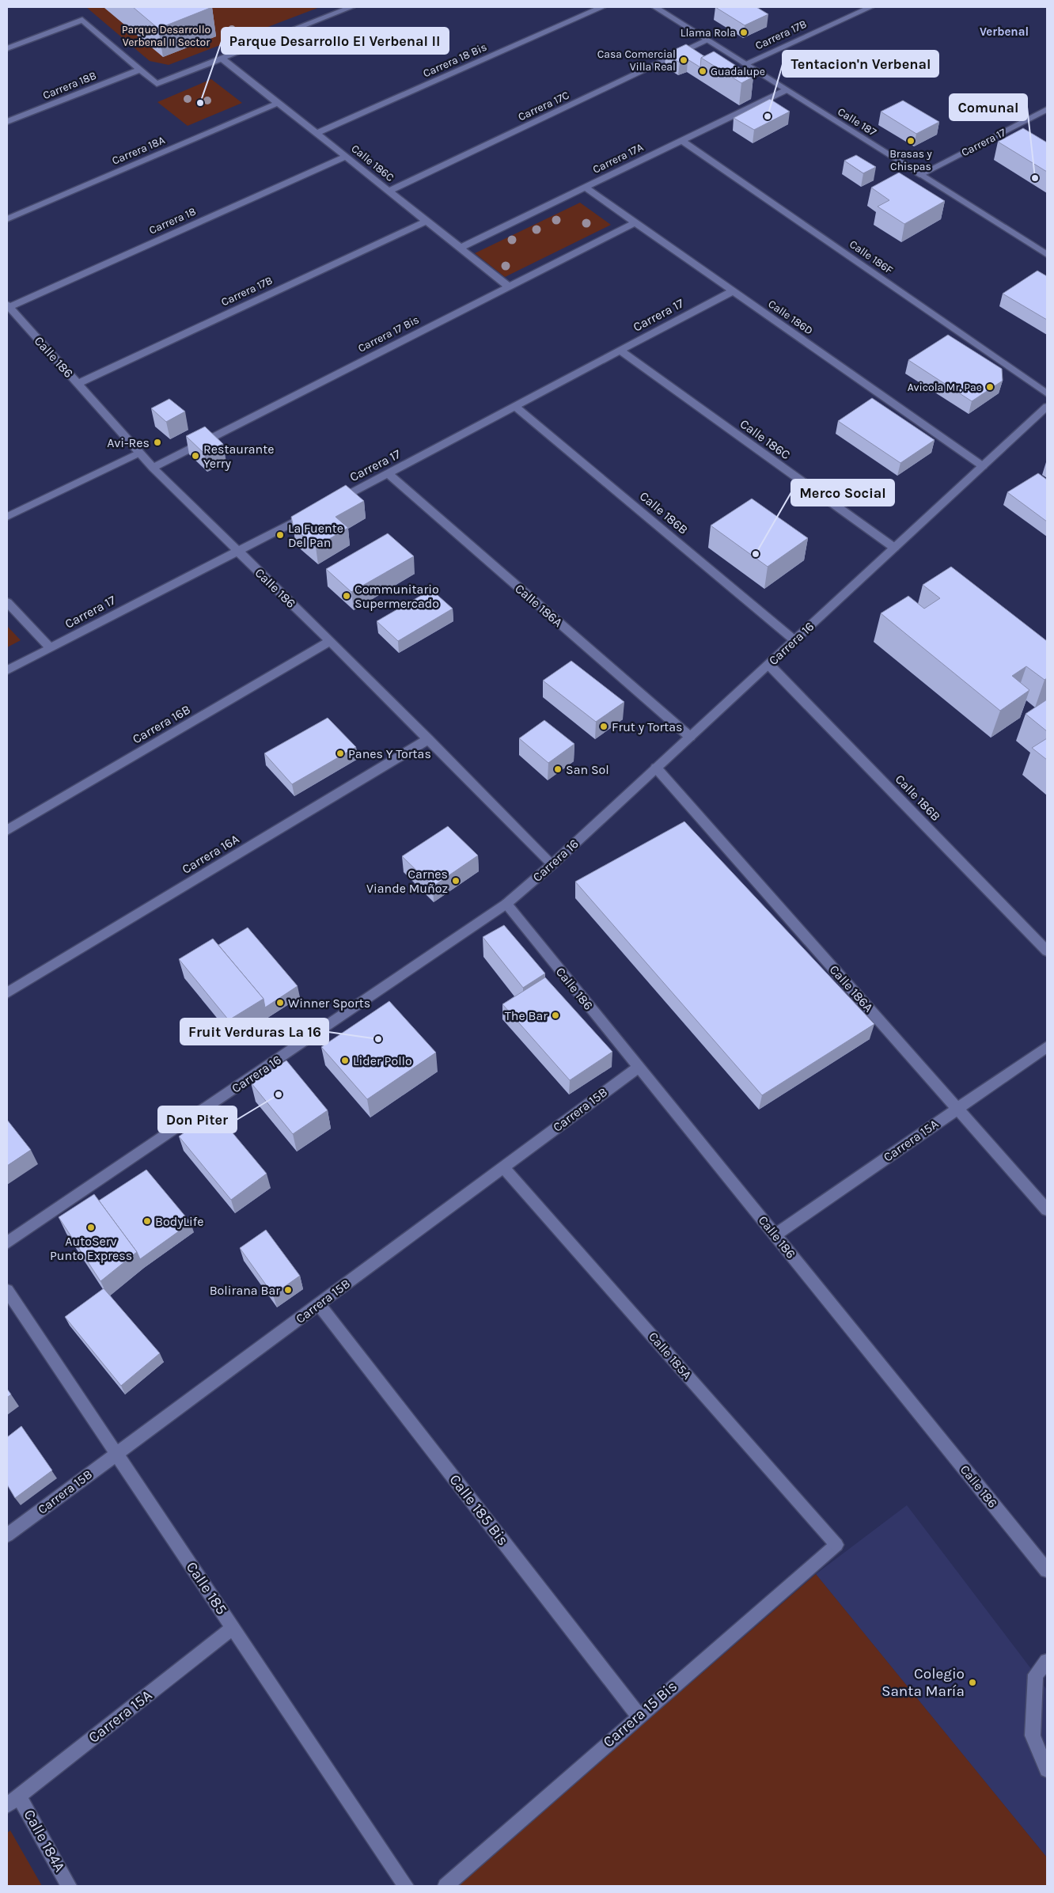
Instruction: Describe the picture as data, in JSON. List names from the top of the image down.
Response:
{
  "streets": {
    "street": [
      "Carrera 17B",
      "Carrera 18 Bis",
      "Carrera 18B",
      "Carrera 17C",
      "Calle 187",
      "Carrera 17",
      "Carrera 18A",
      "Carrera 17A",
      "Calle 186C",
      "Carrera 18",
      "Calle 186F",
      "Calle 186D",
      "Carrera 17 Bis",
      "Calle 186",
      "Calle 186B",
      "Calle 186A",
      "Carrera 16",
      "Carrera 16B",
      "Carrera 16A",
      "Carrera 15B",
      "Carrera 15A",
      "Calle 185A",
      "Calle 185 Bis",
      "Calle 185",
      "Carrera 15 Bis",
      "Calle 184A"
    ]
  },
  "crossings": [
    ["Carrera 17B", "Calle 187"],
    ["Carrera 17B", "Calle 186C"],
    ["Carrera 17B", "Calle 186"],
    ["Carrera 18 Bis", "Calle 186C"],
    ["Carrera 17C", "Calle 187"],
    ["Carrera 17C", "Calle 186C"],
    ["Calle 187", "Carrera 17"],
    ["Calle 187", "Carrera 17A"],
    ["Carrera 17", "Calle 186C"],
    ["Carrera 17", "Calle 186D"],
    ["Carrera 17", "Calle 186"],
    ["Carrera 17", "Calle 186B"],
    ["Carrera 17", "Calle 186A"],
    ["Carrera 18A", "Calle 186C"],
    ["Carrera 17A", "Calle 186C"],
    ["Carrera 17A", "Calle 186F"],
    ["Carrera 17A", "Calle 186D"],
    ["Calle 186C", "Carrera 18"],
    ["Calle 186C", "Carrera 17 Bis"],
    ["Calle 186C", "Carrera 16"],
    ["Carrera 18", "Calle 186"],
    ["Calle 186D", "Carrera 17 Bis"],
    ["Calle 186D", "Carrera 16"],
    ["Carrera 17 Bis", "Calle 186"],
    ["Calle 186", "Carrera 16"],
    ["Calle 186", "Carrera 16B"],
    ["Calle 186", "Carrera 16A"],
    ["Calle 186", "Carrera 15B"],
    ["Calle 186", "Carrera 15A"],
    ["Calle 186B", "Carrera 16"],
    ["Calle 186A", "Carrera 16"],
    ["Calle 186A", "Carrera 15A"],
    ["Carrera 15B", "Calle 185A"],
    ["Carrera 15B", "Calle 185 Bis"],
    ["Carrera 15B", "Calle 185"],
    ["Carrera 15A", "Calle 185"],
    ["Carrera 15A", "Calle 184A"],
    ["Calle 185A", "Carrera 15 Bis"],
    ["Calle 185 Bis", "Carrera 15 Bis"]
  ],
  "districts": ["Verbenal"],
  "parks": ["Parque Desarrollo Verbenal II Sector"],
  "places": [
    "Llama Rola",
    "Casa Comercial Villa Real",
    "Guadalupe",
    "Parque Desarrollo El Verbenal II",
    "Tentacion'n Verbenal",
    "Brasas y Chispas",
    "Comunal",
    "Avicola Mr. Pae",
    "Avi-Res",
    "Restaurante Yerry",
    "La Fuente Del Pan",
    "Merco Social",
    "Communitario Supermercado",
    "Frut y Tortas",
    "Panes Y Tortas",
    "San Sol",
    "Carnes Viande Muñoz",
    "Winner Sports",
    "The Bar",
    "Fruit Verduras La 16",
    "Lider Pollo",
    "Don Piter",
    "BodyLife",
    "AutoServ Punto Express",
    "Bolirana Bar",
    "Colegio Santa María"
  ]
}
